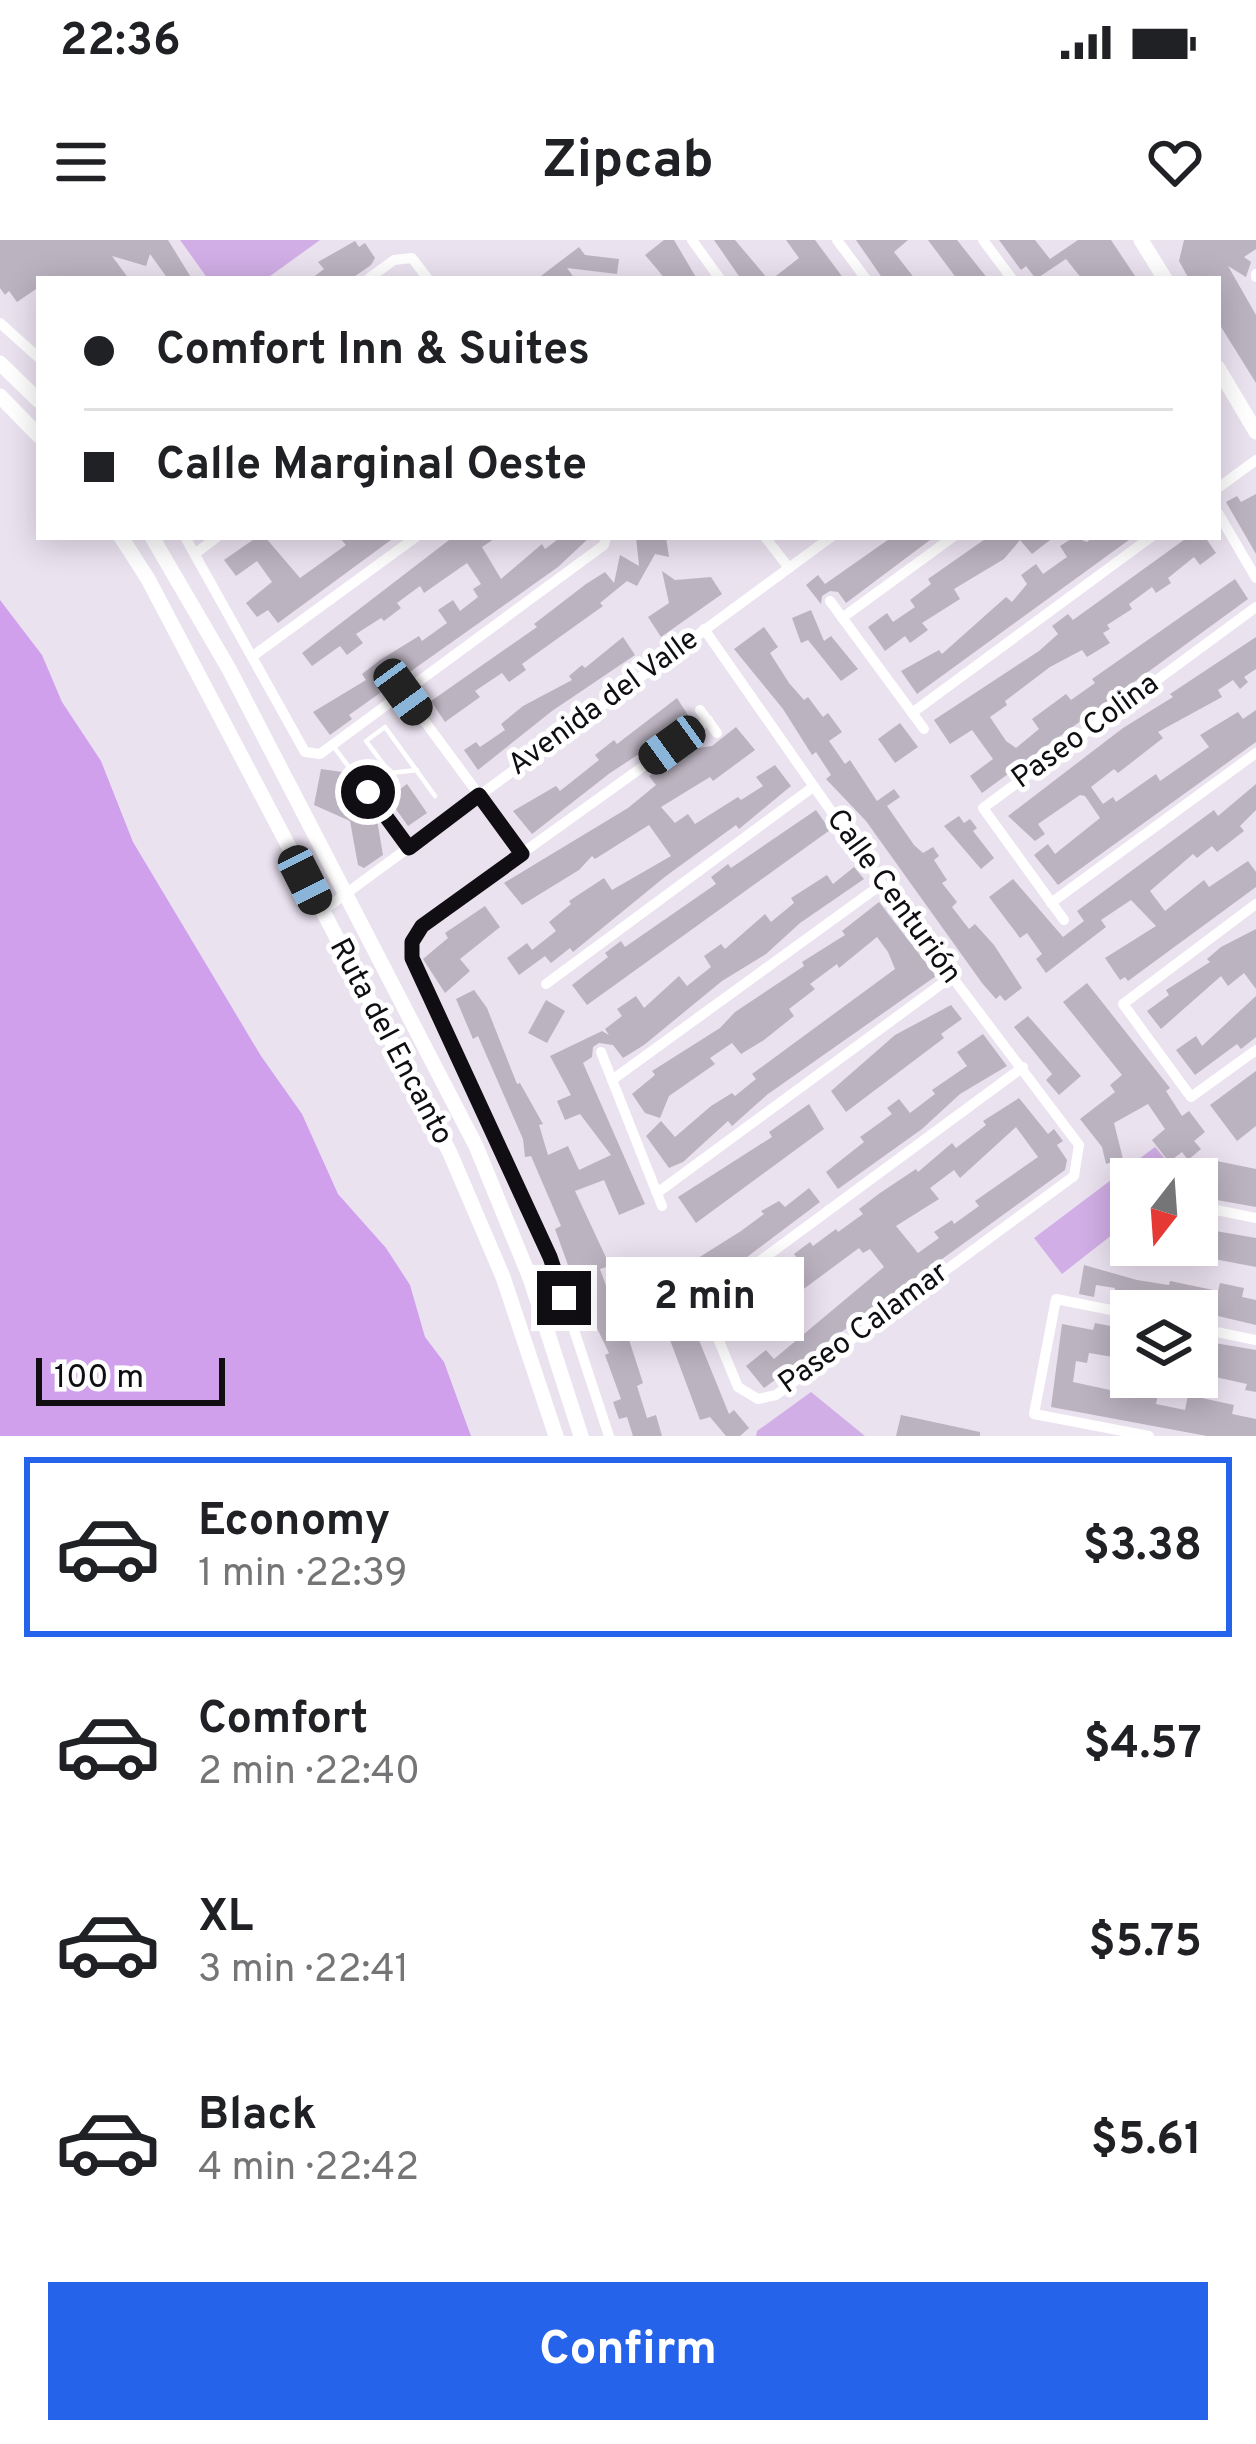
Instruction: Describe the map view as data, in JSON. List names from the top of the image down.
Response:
{
  "streets": {
    "main road": ["Ruta del Encanto"],
    "street": [
      "Avenida del Valle",
      "Paseo Colina",
      "Calle Centurión",
      "Paseo Calamar"
    ]
  },
  "crossings": [
    ["Avenida del Valle", "Calle Centurión"],
    ["Avenida del Valle", "Ruta del Encanto"],
    ["Calle Centurión", "Paseo Calamar"]
  ],
  "scale_bar": "100 m",
  "north": "bottom",
  "page": {
    "status": "22:36",
    "header": "Zipcab",
    "banner": ["Comfort Inn & Suites", "Calle Marginal Oeste"],
    "bubble": "2 min",
    "scale": "100 m",
    "list": [
      {
        "name": "Economy",
        "note": "1 min · 22:39",
        "value": "$3.38"
      },
      {
        "name": "Comfort",
        "note": "2 min · 22:40",
        "value": "$4.57"
      },
      {
        "name": "XL",
        "note": "3 min · 22:41",
        "value": "$5.75"
      },
      {
        "name": "Black",
        "note": "4 min · 22:42",
        "value": "$5.61"
      }
    ],
    "buttons": "Confirm"
  }
}
